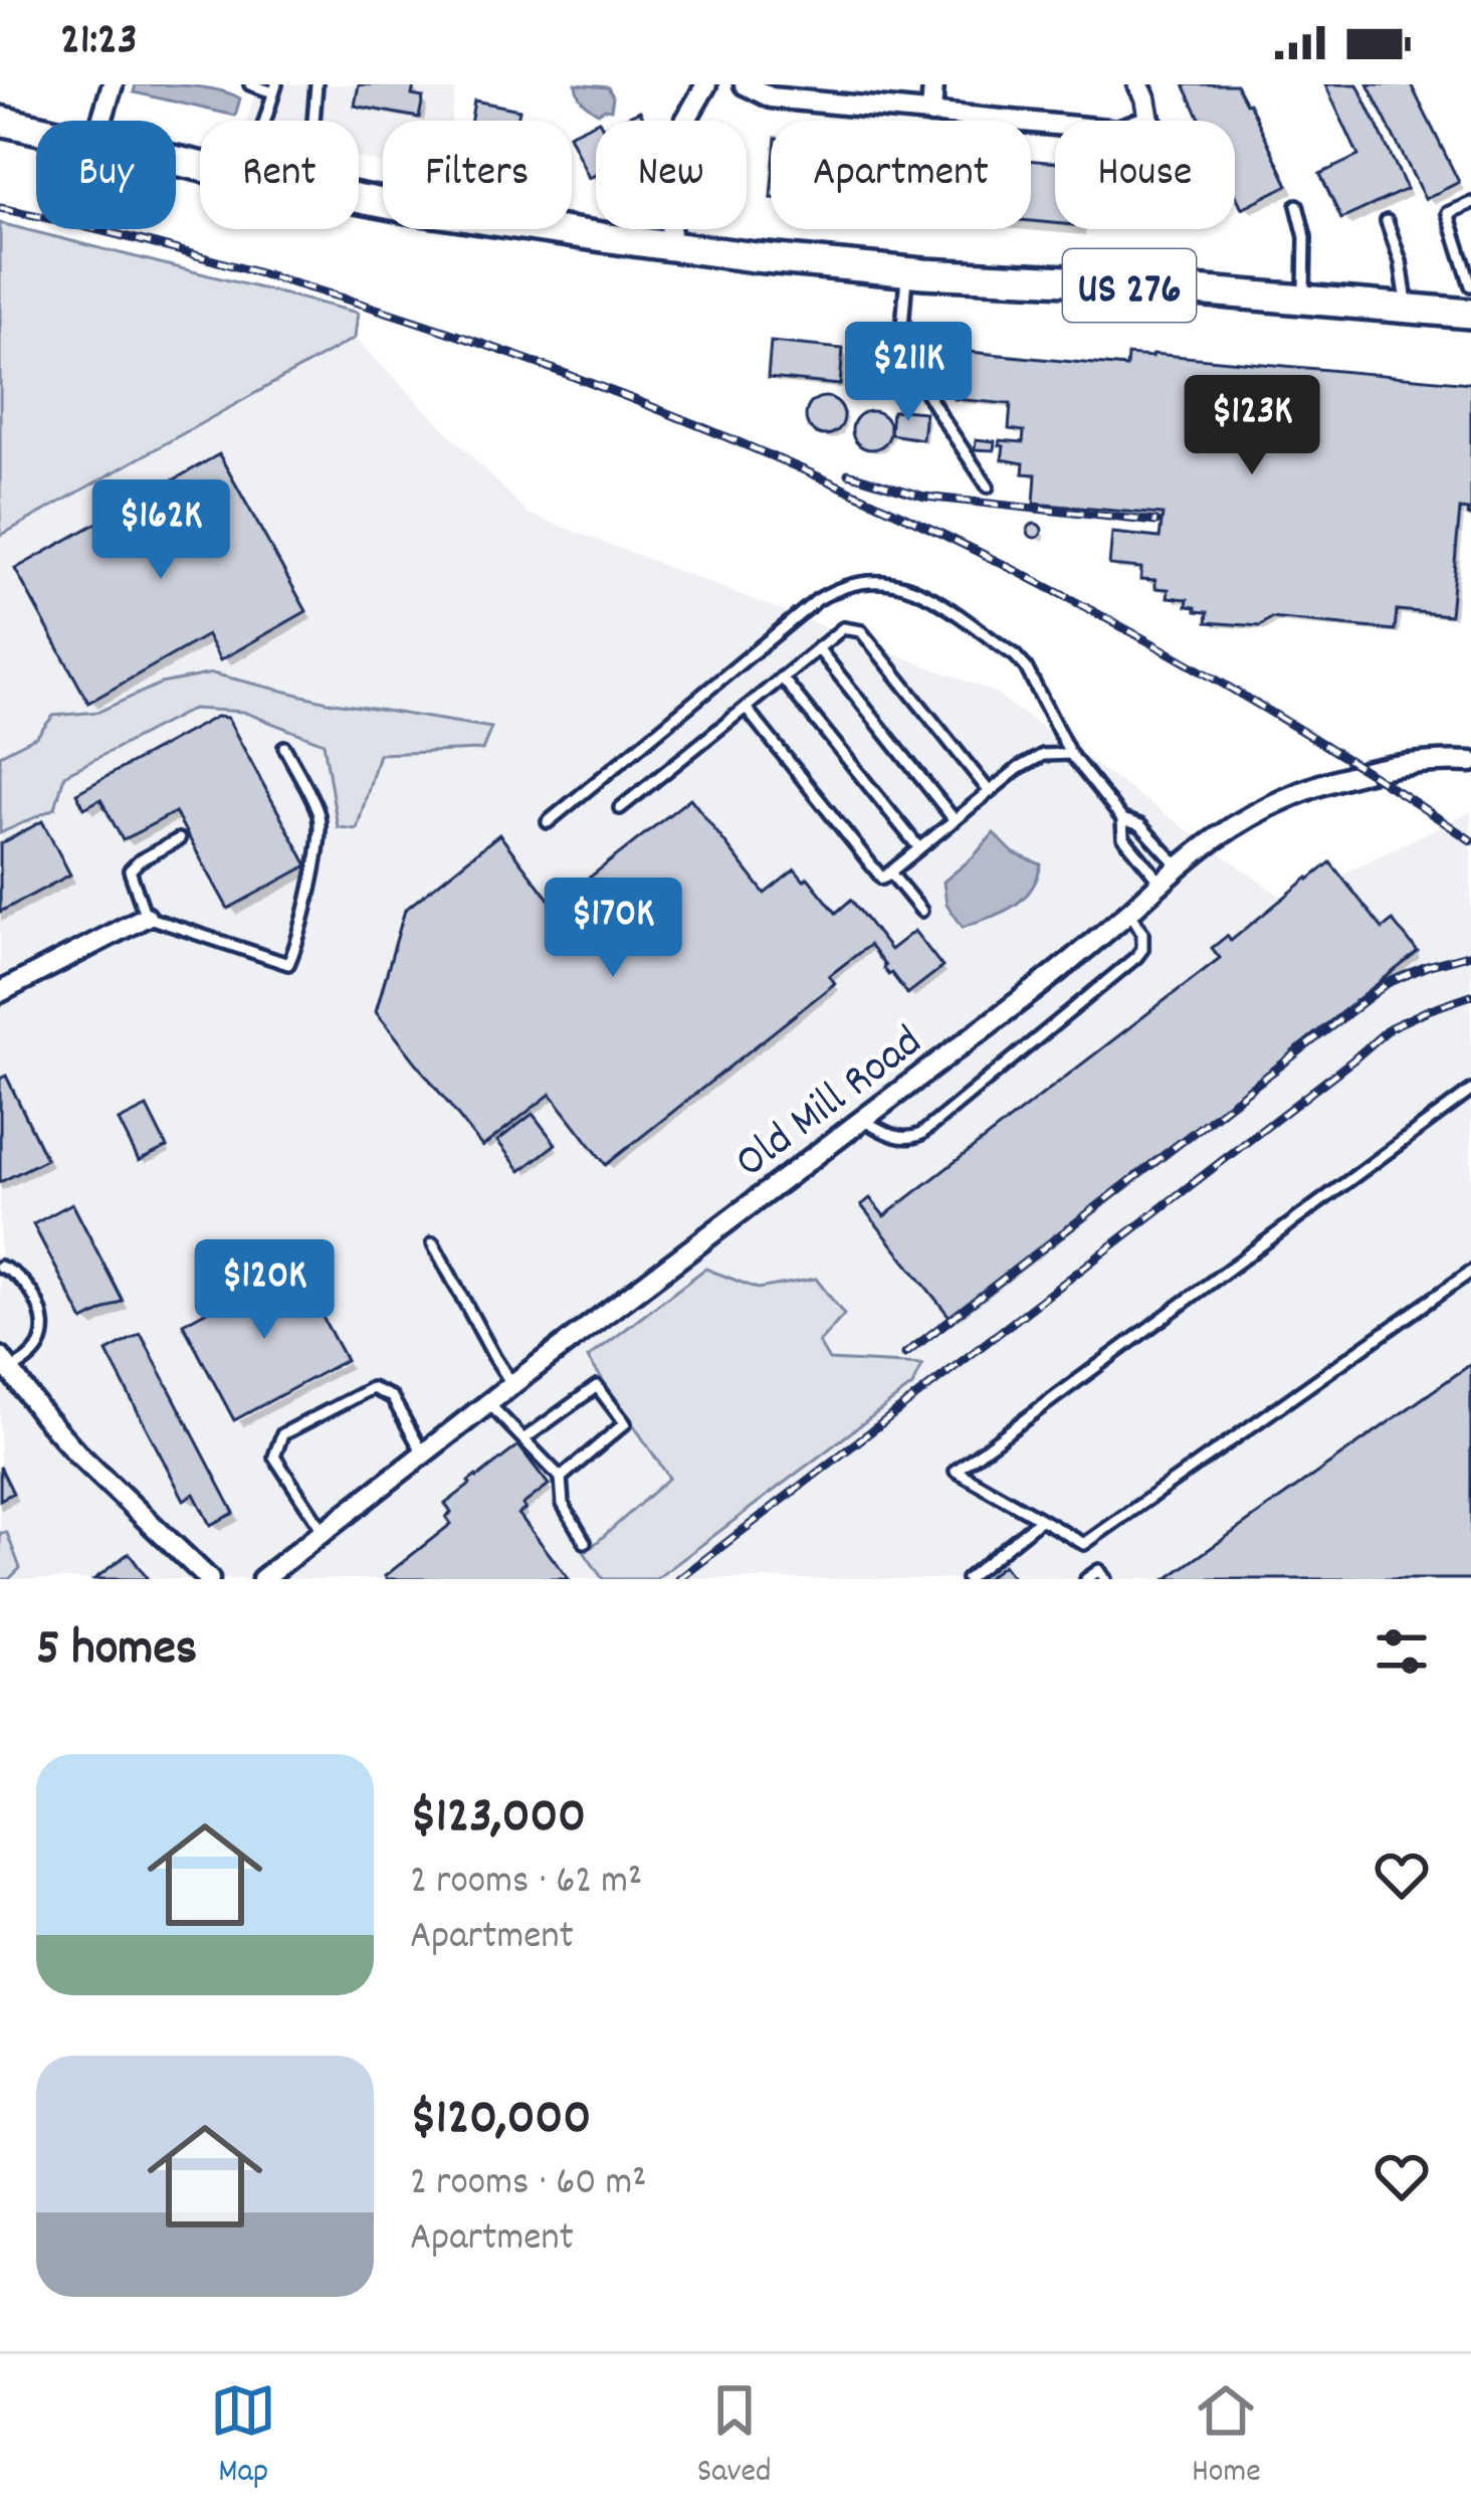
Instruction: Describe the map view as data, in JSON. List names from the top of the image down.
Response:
{
  "streets": {
    "main road": ["US 276"],
    "street": ["Old Mill Road"]
  },
  "page": {
    "status": "21:23",
    "chip": [
      "Buy",
      "Rent",
      "Filters",
      "New",
      "Apartment",
      "House"
    ],
    "price": [
      "$211K",
      "$123K",
      "$162K",
      "$170K",
      "$120K"
    ],
    "heading": "5 homes",
    "list": [
      {
        "name": "$123,000",
        "note": "2 rooms · 62 m² · Apartment"
      },
      {
        "name": "$120,000",
        "note": "2 rooms · 60 m² · Apartment"
      }
    ],
    "tabs": ["Map", "Saved", "Home"]
  }
}
